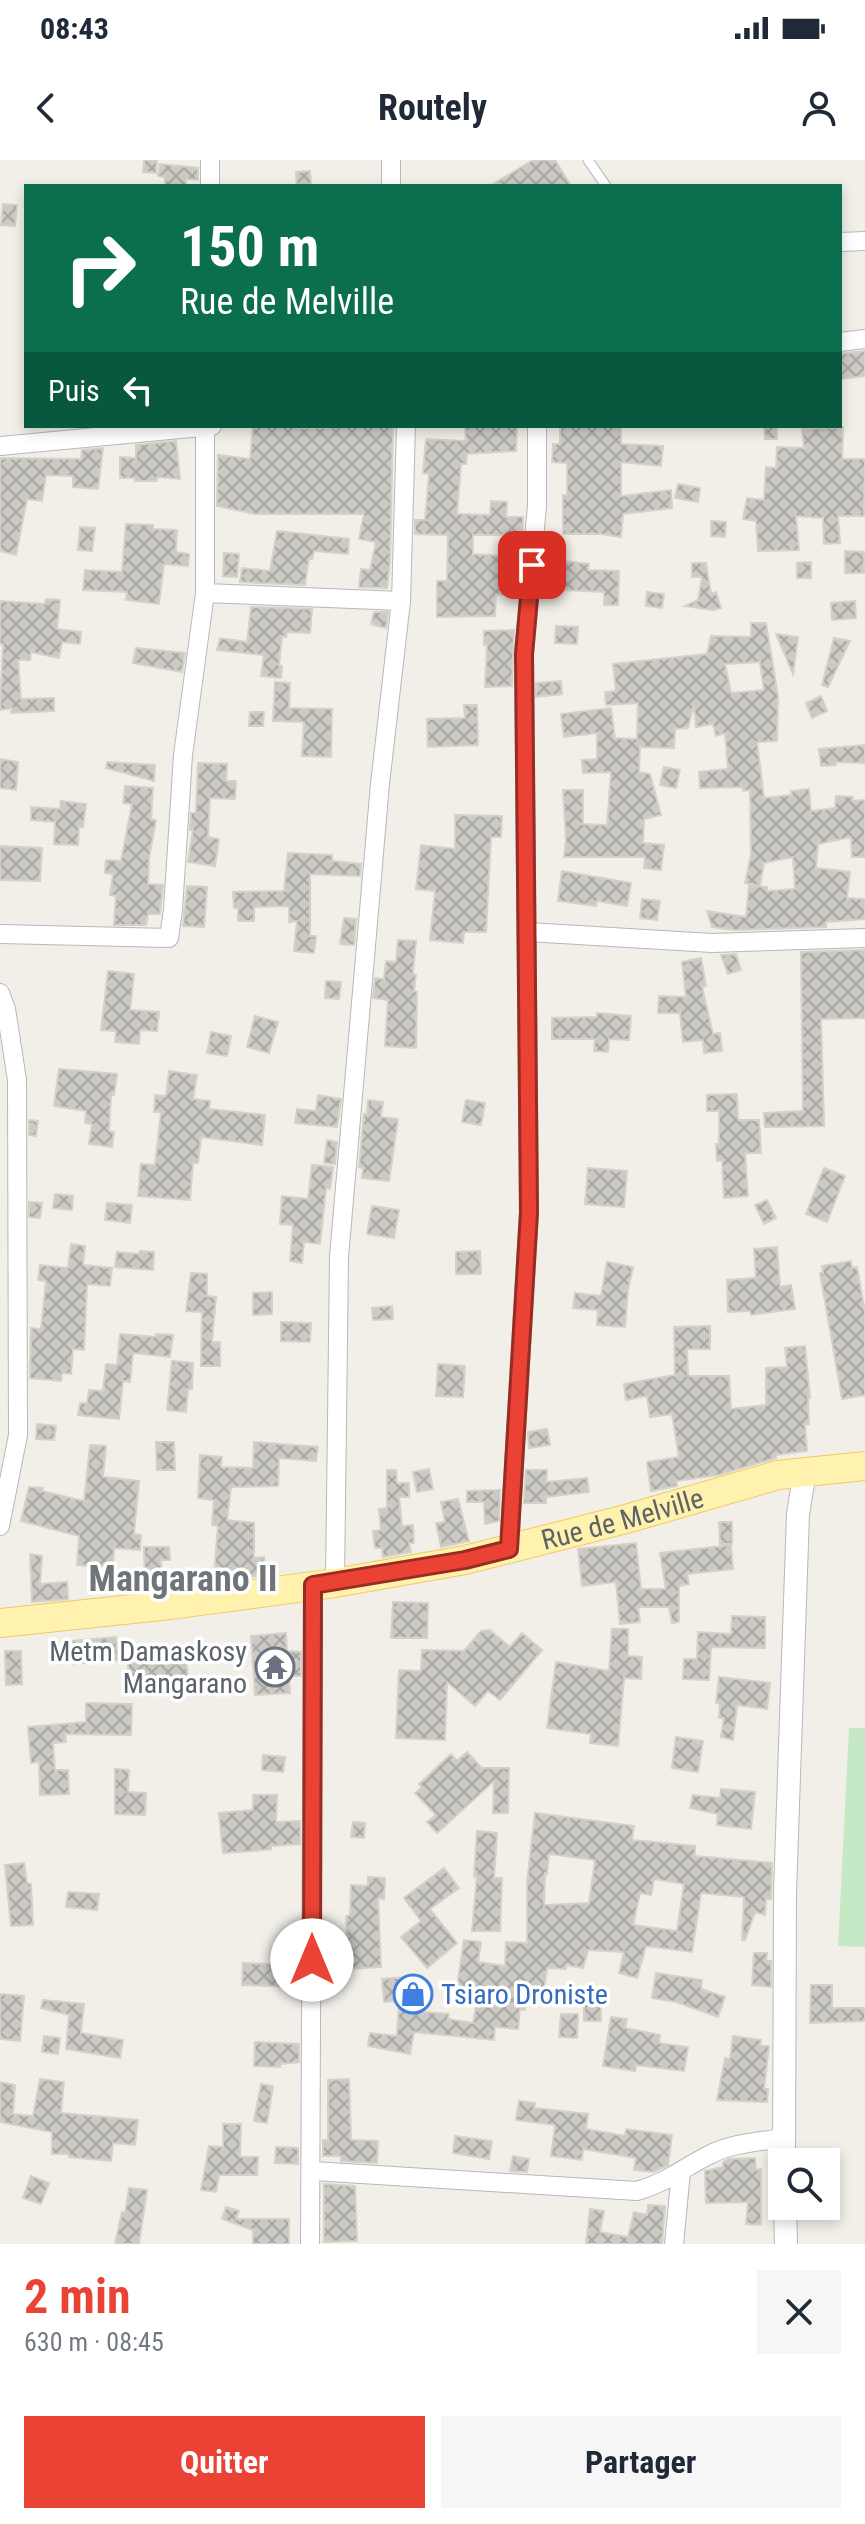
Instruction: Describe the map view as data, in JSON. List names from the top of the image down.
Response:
{
  "streets": {
    "main road": ["Rue de Melville"]
  },
  "districts": ["Mangarano II"],
  "places": {
    "temple": ["Metm Damaskosy Mangarano"],
    "shop": ["Tsiaro Droniste"]
  },
  "page": {
    "status": "08:43",
    "header": "Routely",
    "turn": ["150 m", "Rue de Melville"],
    "then": "Puis",
    "heading": ["2 min", "630 m · 08:45"],
    "buttons": ["Quitter", "Partager"]
  }
}
